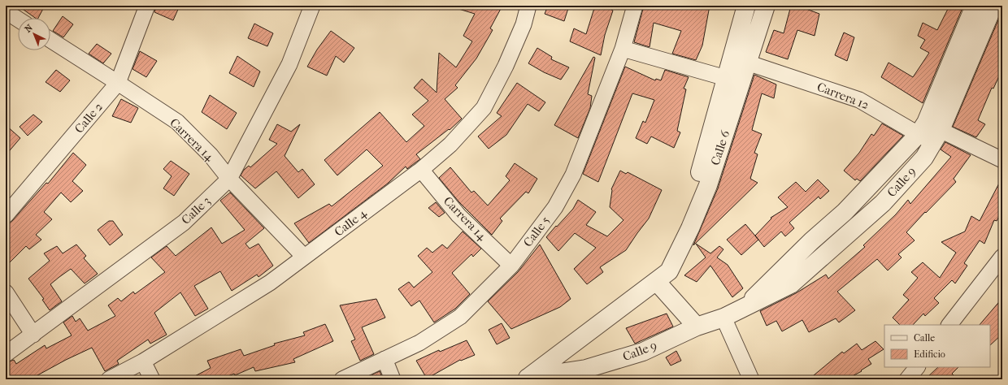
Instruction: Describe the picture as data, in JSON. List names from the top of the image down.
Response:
{
  "streets": {
    "street": [
      "Carrera 12",
      "Calle 2",
      "Carrera 14",
      "Calle 6",
      "Calle 9",
      "Calle 3",
      "Calle 4",
      "Calle 5"
    ]
  },
  "crossings": [
    ["Carrera 12", "Calle 6"],
    ["Carrera 12", "Calle 9"],
    ["Calle 2", "Carrera 14"],
    ["Carrera 14", "Calle 3"],
    ["Carrera 14", "Calle 4"],
    ["Carrera 14", "Calle 5"],
    ["Calle 6", "Calle 9"]
  ],
  "legend": ["Calle", "Edificio"],
  "north": "top left"
}
